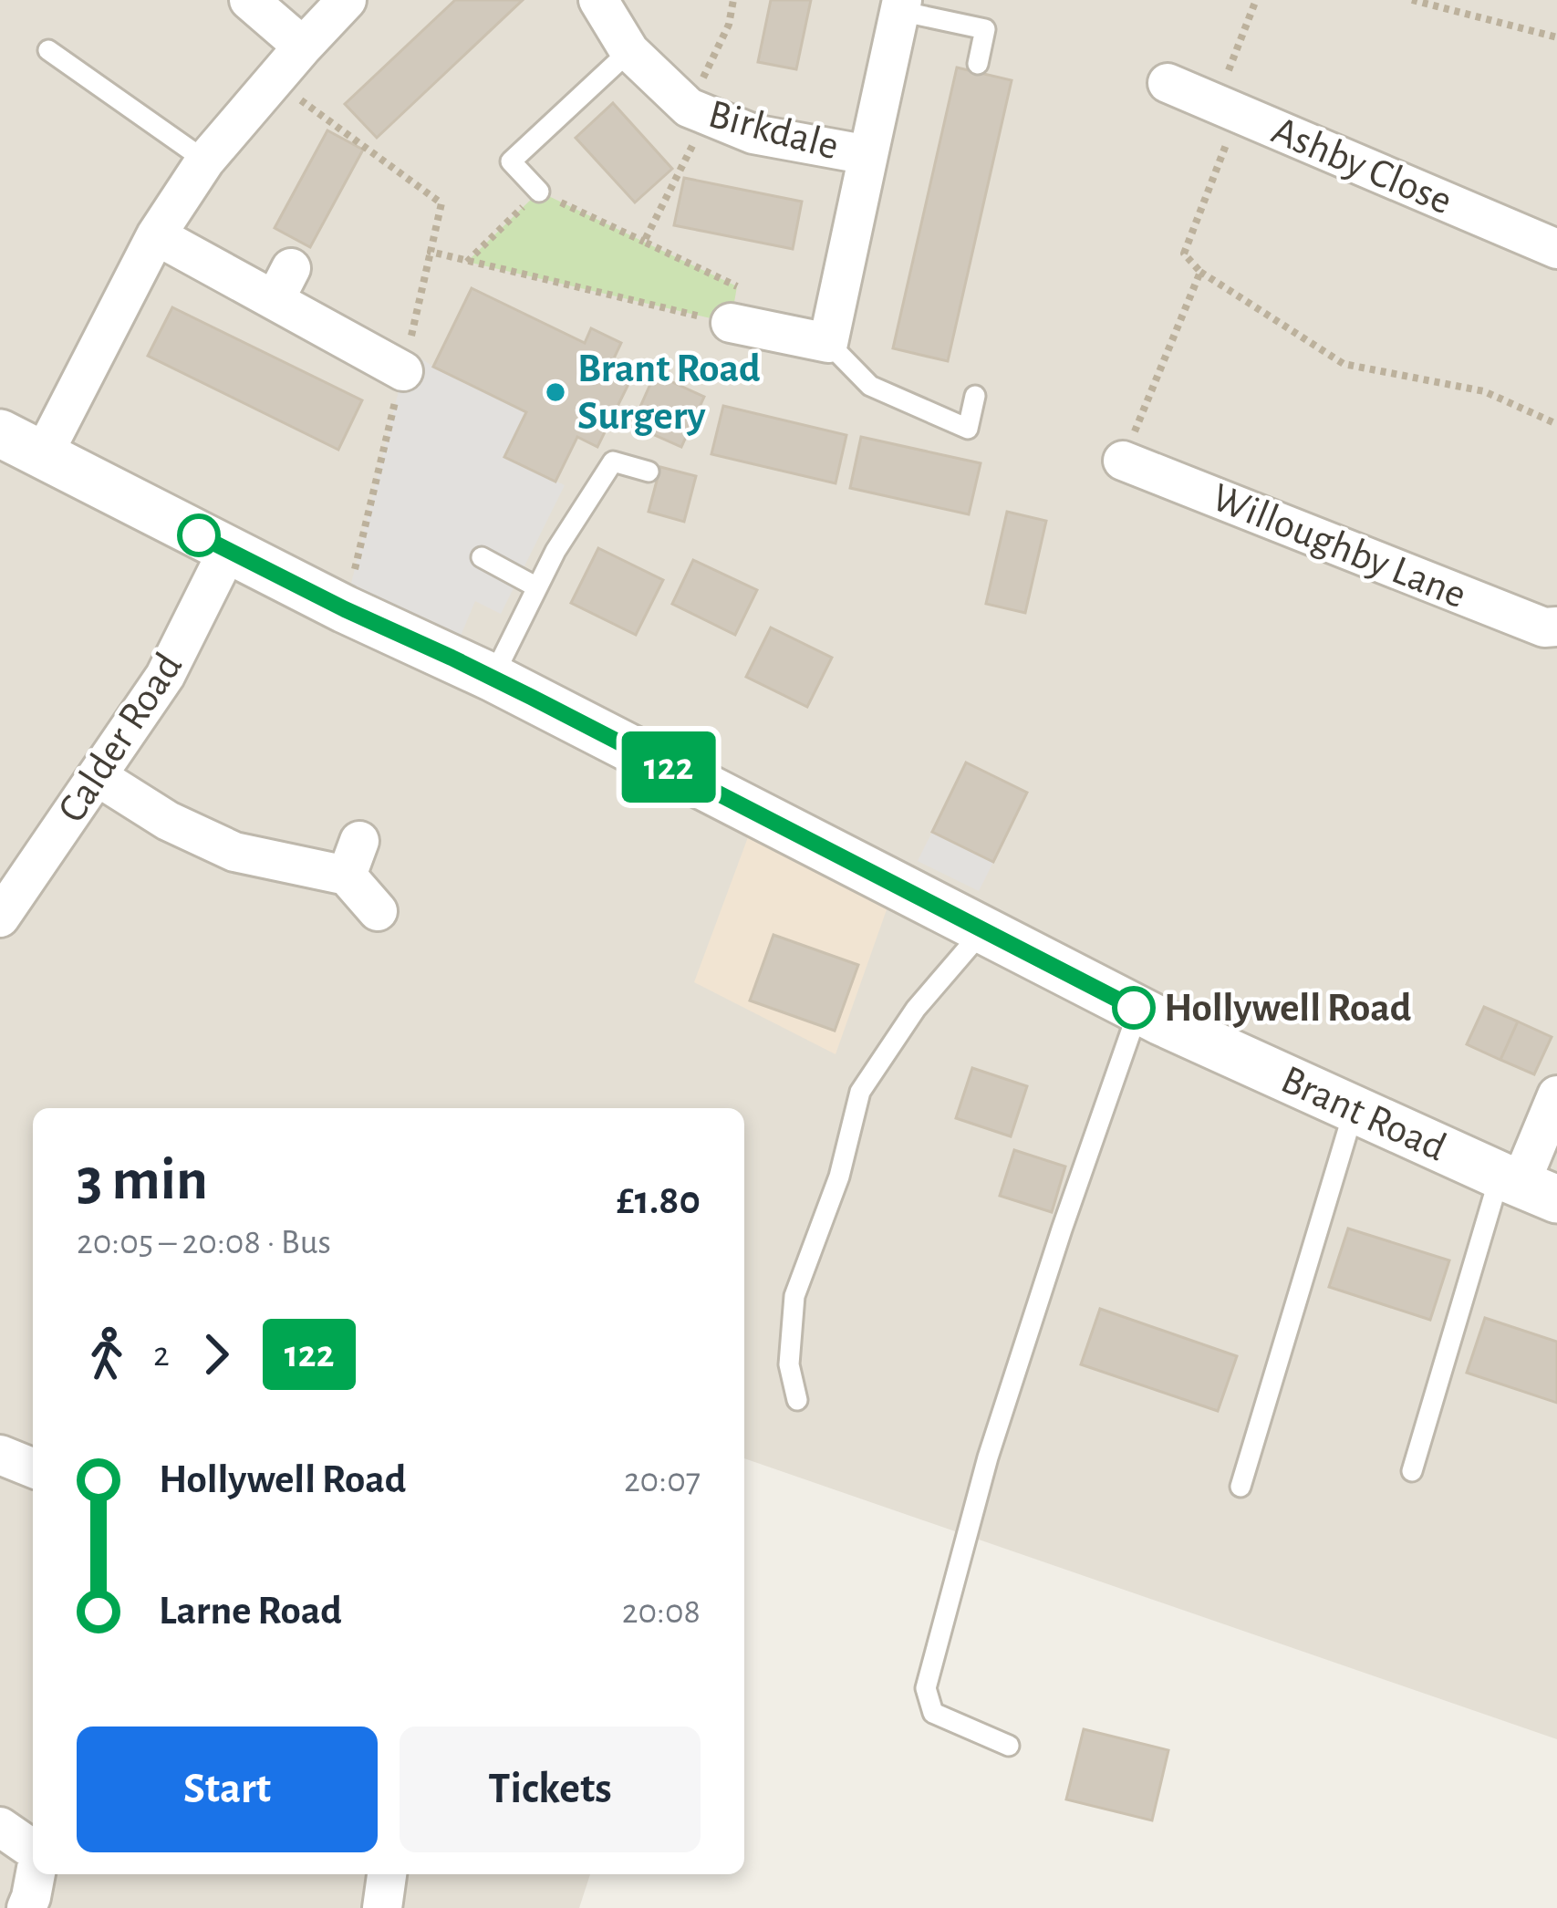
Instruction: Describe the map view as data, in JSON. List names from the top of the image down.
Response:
{
  "streets": {
    "street": [
      "Birkdale",
      "Ashby Close",
      "Willoughby Lane",
      "Calder Road",
      "Brant Road"
    ]
  },
  "crossings": [
    ["Calder Road", "Brant Road"]
  ],
  "places": ["Brant Road Surgery", "Hollywell Road"],
  "lines": ["bus line 122"],
  "page": {
    "on_map": "122",
    "heading": ["3 min", "20:05 – 20:08 · Bus", "£1.80"],
    "legs": ["2", "122"],
    "list": [
      {
        "name": "Hollywell Road",
        "value": "20:07"
      },
      {
        "name": "Larne Road",
        "value": "20:08"
      }
    ],
    "buttons": ["Start", "Tickets"]
  }
}
